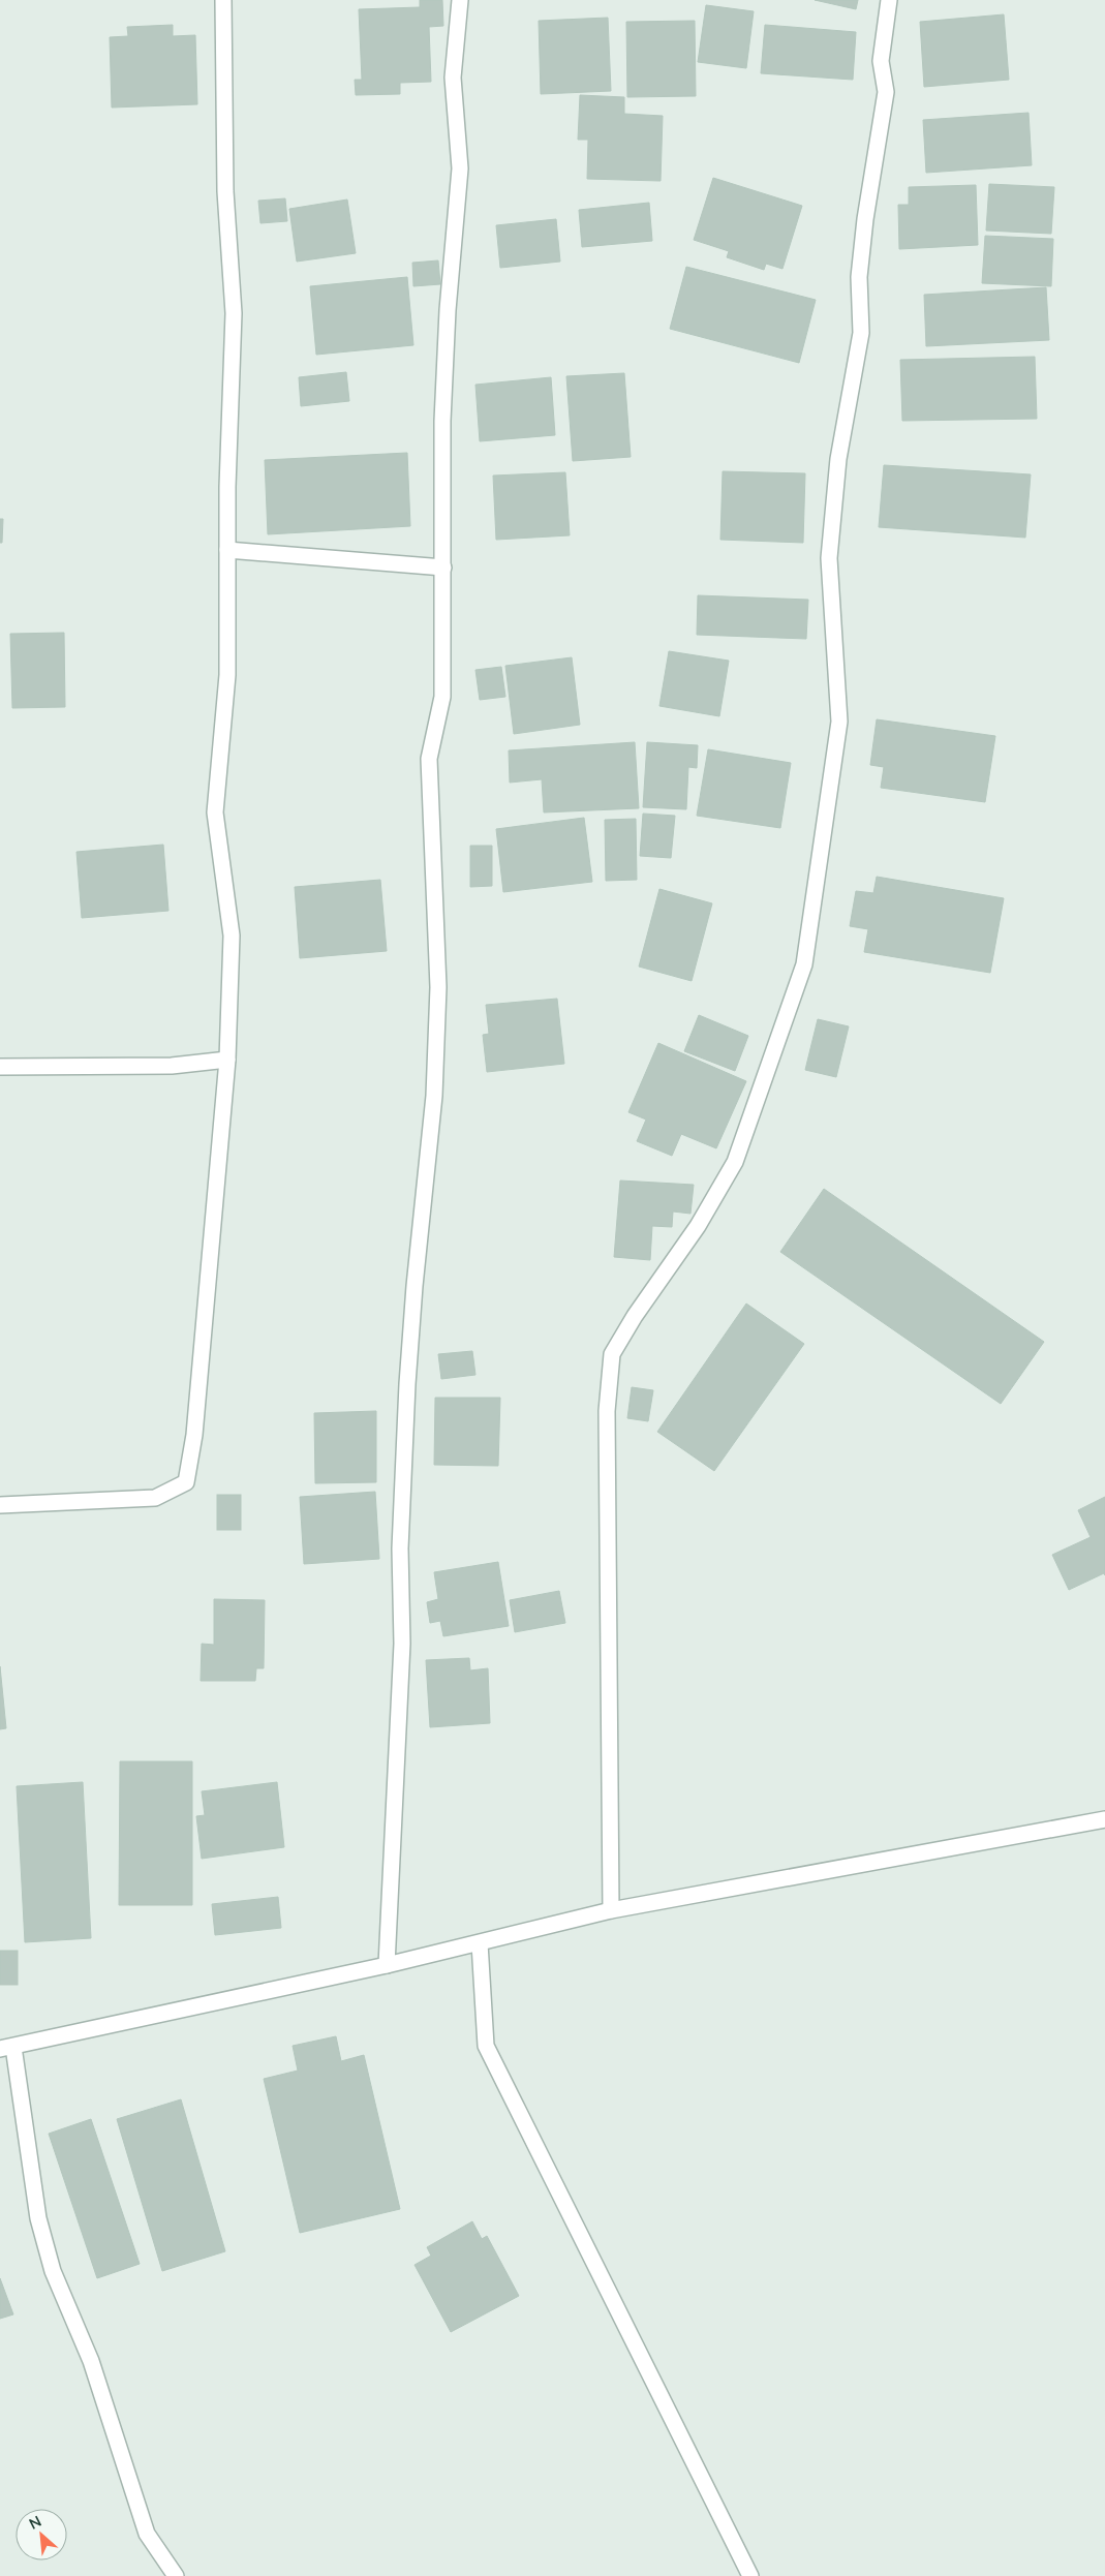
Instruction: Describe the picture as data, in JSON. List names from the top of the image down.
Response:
{
  "north": "top left"
}
